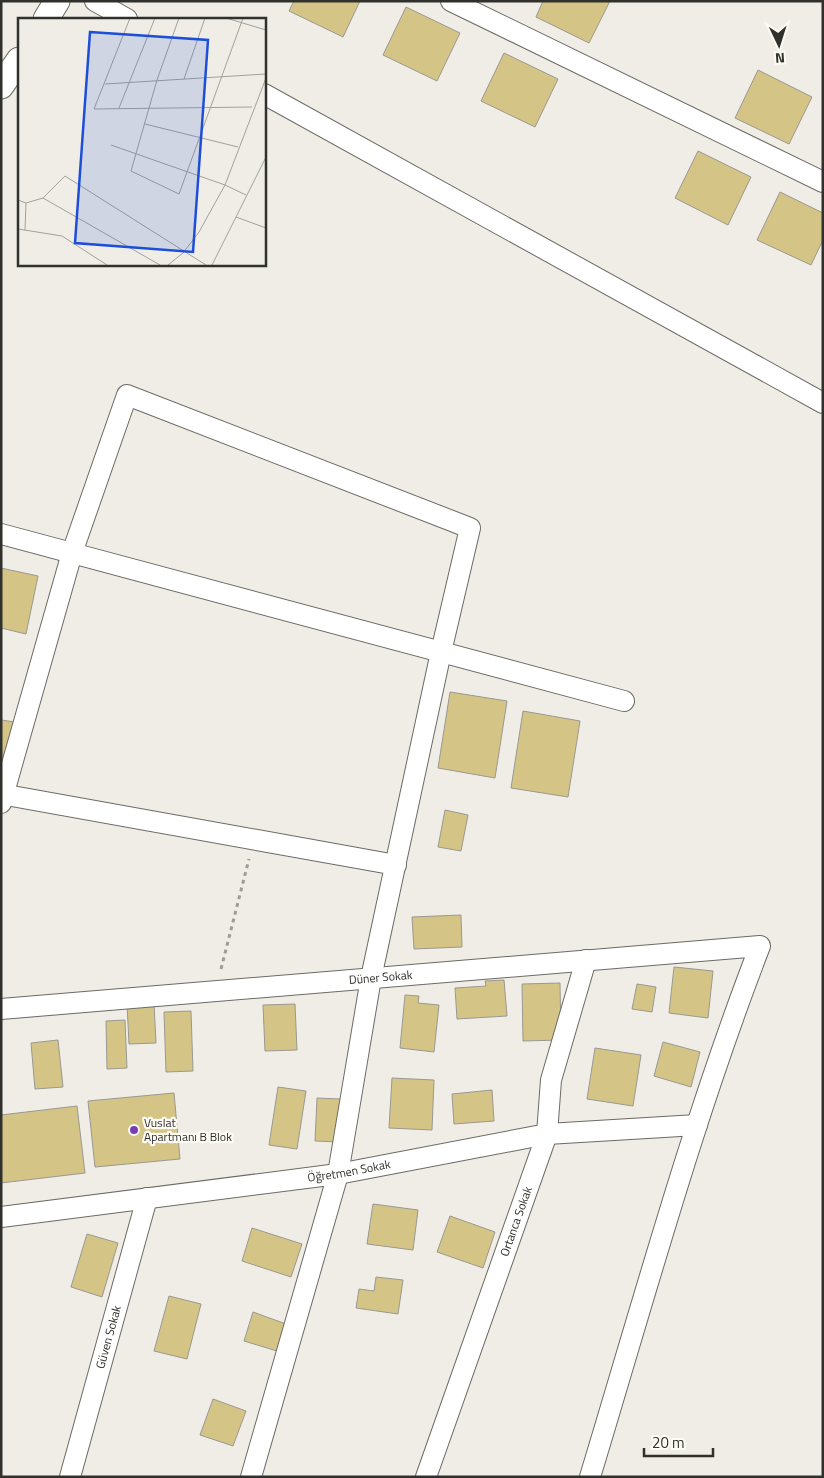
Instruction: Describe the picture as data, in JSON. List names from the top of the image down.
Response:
{
  "streets": {
    "street": [
      "Düner Sokak",
      "Öğretmen Sokak",
      "Ortanca Sokak",
      "Güven Sokak"
    ]
  },
  "crossings": [
    ["Düner Sokak", "Öğretmen Sokak"],
    ["Düner Sokak", "Ortanca Sokak"],
    ["Öğretmen Sokak", "Ortanca Sokak"],
    ["Öğretmen Sokak", "Güven Sokak"]
  ],
  "places": ["Vuslat Apartmanı B Blok"],
  "scale_bar": "20 m",
  "north": "bottom"
}
